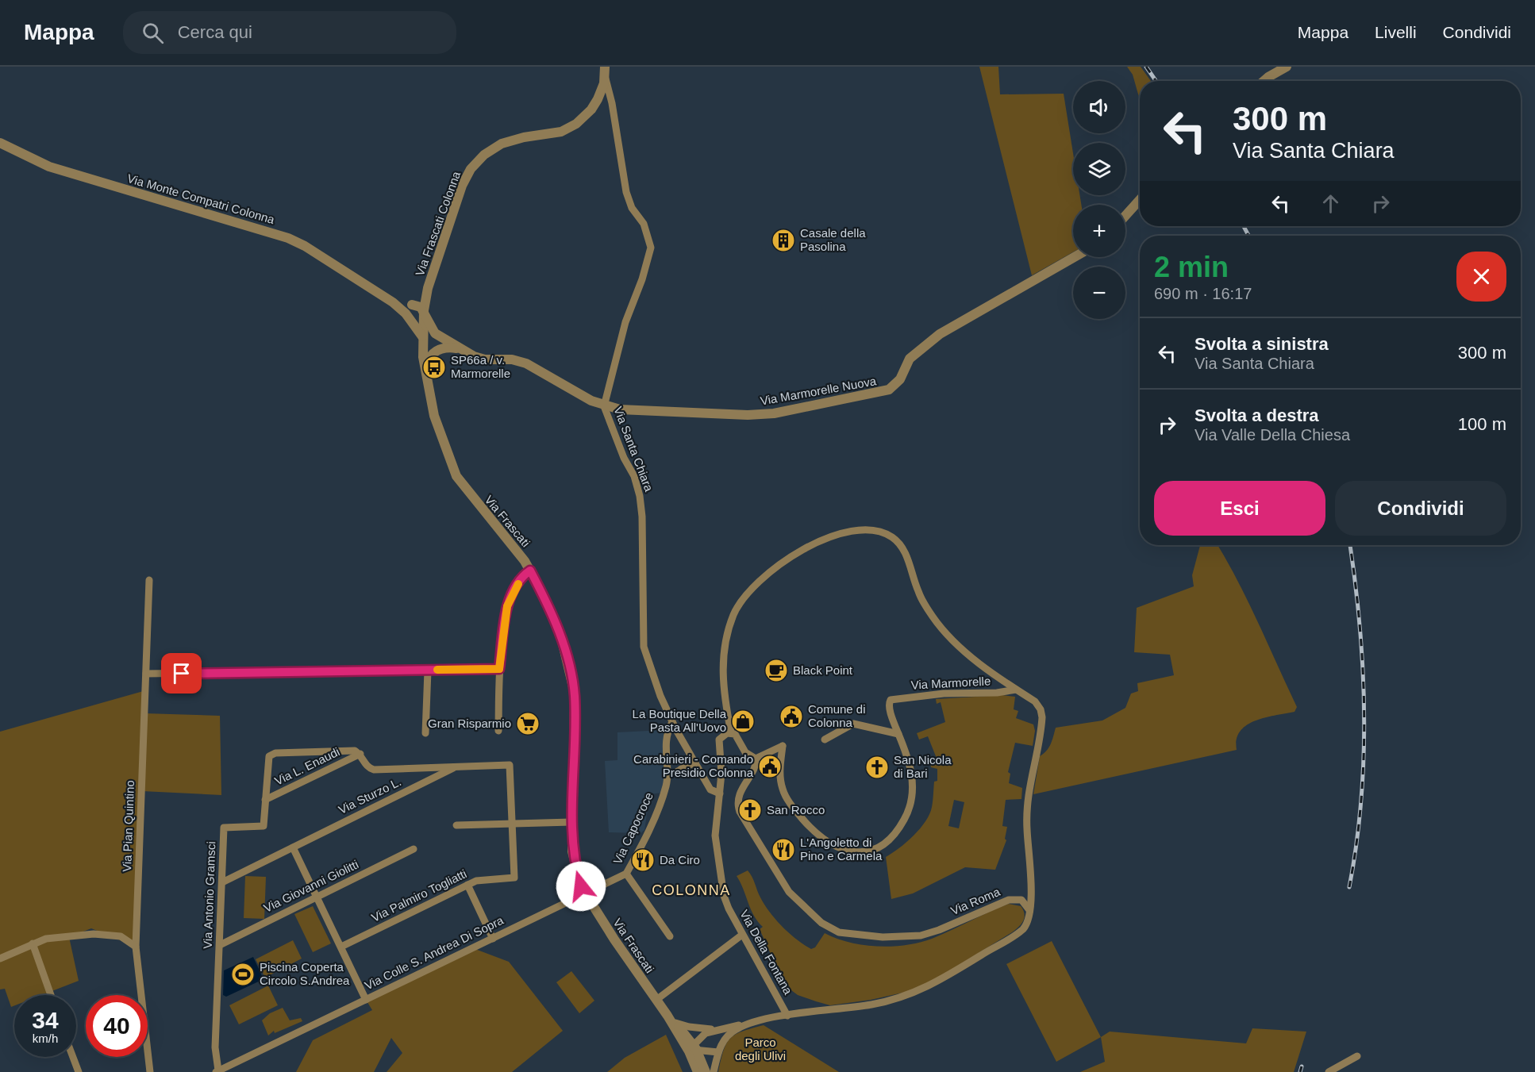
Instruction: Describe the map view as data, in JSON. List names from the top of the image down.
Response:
{
  "streets": {
    "street": [
      "Via Monte Compatri Colonna",
      "Via Frascati Colonna",
      "Via Marmorelle Nuova",
      "Via Santa Chiara",
      "Via Frascati",
      "Via Marmorelle",
      "Via L. Enaudi",
      "Via Sturzo L.",
      "Via Pian Quintino",
      "Via Capocroce",
      "Via Giovanni Giolitti",
      "Via Antonio Gramsci",
      "Via Palmiro Togliatti",
      "Via Roma",
      "Via Della Fontana",
      "Via Colle S. Andrea Di Sopra"
    ]
  },
  "crossings": [
    ["Via Frascati Colonna", "Via Marmorelle Nuova"],
    ["Via Frascati Colonna", "Via Santa Chiara"],
    ["Via Frascati Colonna", "Via Frascati"],
    ["Via Marmorelle Nuova", "Via Santa Chiara"],
    ["Via Marmorelle Nuova", "Via Frascati"],
    ["Via Santa Chiara", "Via Capocroce"],
    ["Via Santa Chiara", "Via Della Fontana"],
    ["Via Frascati", "Via Capocroce"],
    ["Via Frascati", "Via Colle S. Andrea Di Sopra"],
    ["Via L. Enaudi", "Via Antonio Gramsci"],
    ["Via Sturzo L.", "Via Antonio Gramsci"],
    ["Via Capocroce", "Via Colle S. Andrea Di Sopra"],
    ["Via Giovanni Giolitti", "Via Antonio Gramsci"],
    ["Via Antonio Gramsci", "Via Colle S. Andrea Di Sopra"]
  ],
  "districts": ["COLONNA"],
  "parks": ["Parco degli Ulivi"],
  "places": {
    "building": ["Casale della Pasolina"],
    "bus stop": ["SP66a / v. Marmorelle"],
    "cafe": ["Black Point"],
    "public building": ["Comune di Colonna", "Carabinieri - Comando Presidio Colonna"],
    "shop": ["La Boutique Della Pasta All'Uovo"],
    "supermarket": ["Gran Risparmio"],
    "church": ["San Nicola di Bari", "San Rocco"],
    "restaurant": ["L'Angoletto di Pino e Carmela", "Da Ciro"],
    "sports": ["Piscina Coperta Circolo S.Andrea"]
  },
  "page": {
    "header": "Mappa",
    "search": "Cerca qui",
    "nav": ["Mappa", "Livelli", "Condividi"],
    "map_buttons": ["+", "−"],
    "turn": ["300 m", "Via Santa Chiara"],
    "heading": ["2 min", "690 m · 16:17"],
    "list": [
      {
        "name": "Svolta a sinistra",
        "note": "Via Santa Chiara",
        "value": "300 m"
      },
      {
        "name": "Svolta a destra",
        "note": "Via Valle Della Chiesa",
        "value": "100 m"
      }
    ],
    "buttons": ["Esci", "Condividi"],
    "speed": "34 km/h",
    "limit": "40"
  }
}
